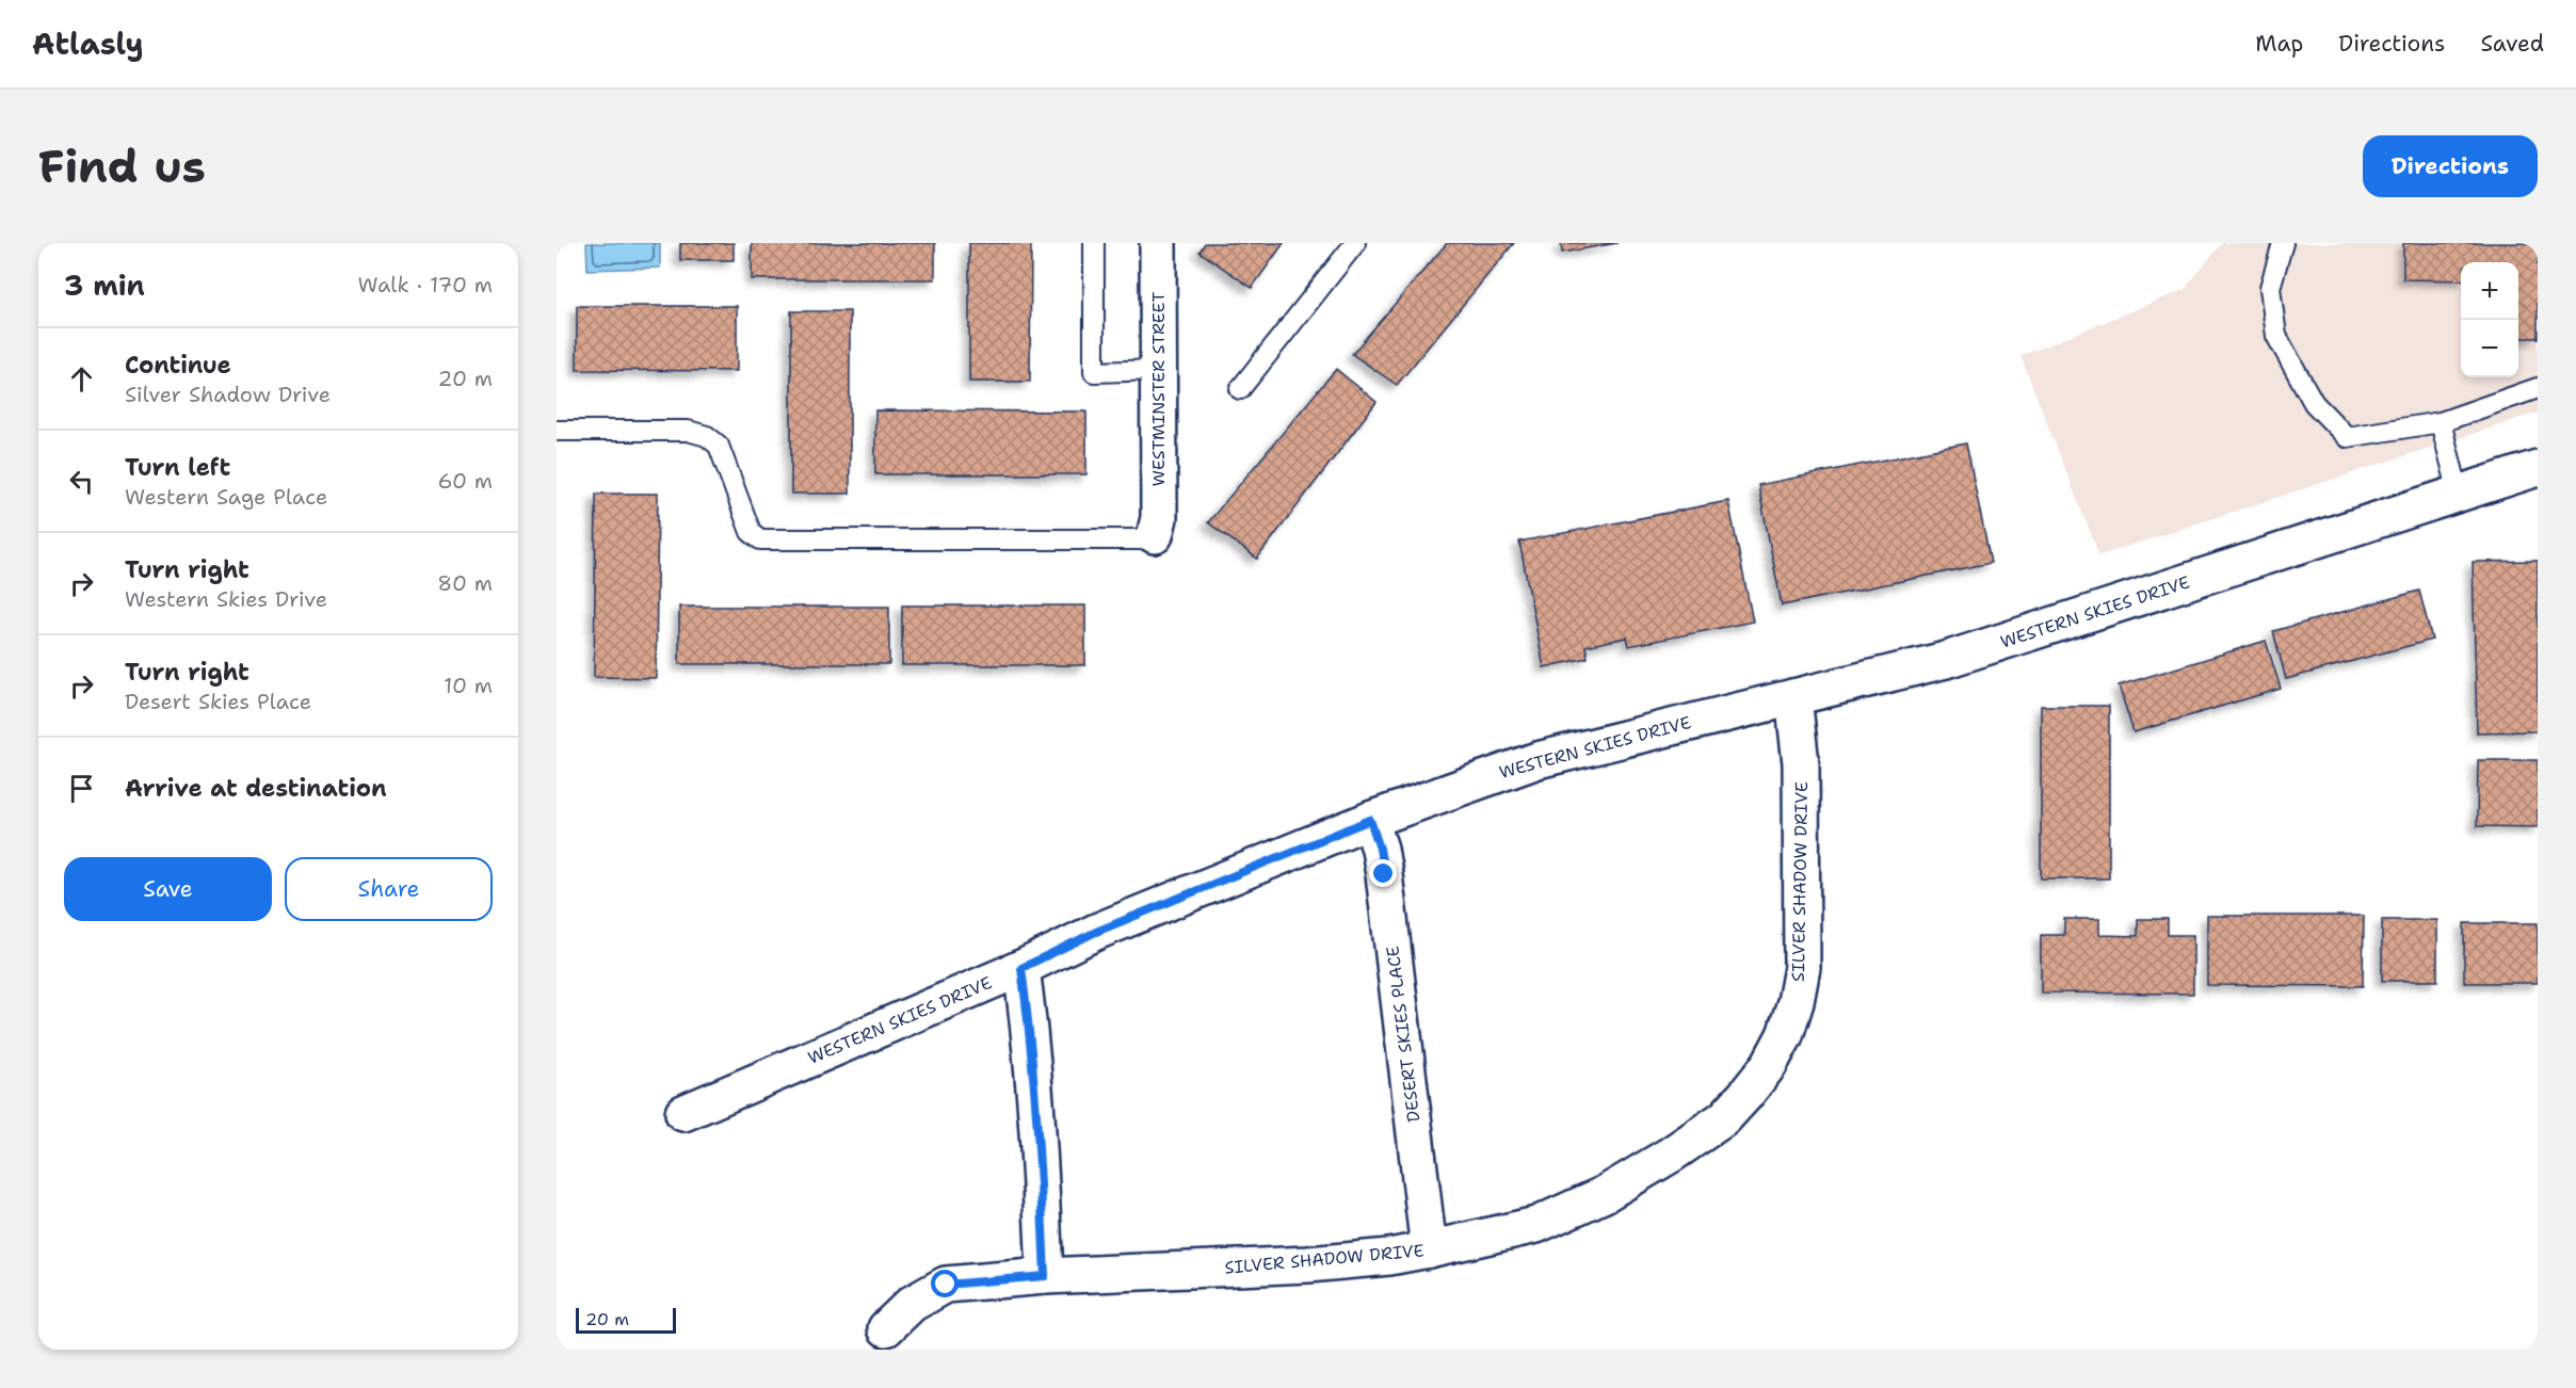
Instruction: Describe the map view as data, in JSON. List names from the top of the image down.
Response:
{
  "streets": {
    "street": [
      "WESTMINSTER STREET",
      "WESTERN SKIES DRIVE",
      "SILVER SHADOW DRIVE",
      "DESERT SKIES PLACE"
    ]
  },
  "crossings": [
    ["WESTERN SKIES DRIVE", "SILVER SHADOW DRIVE"],
    ["WESTERN SKIES DRIVE", "DESERT SKIES PLACE"],
    ["SILVER SHADOW DRIVE", "DESERT SKIES PLACE"]
  ],
  "scale_bar": "20 m",
  "page": {
    "header": "Atlasly",
    "nav": ["Map", "Directions", "Saved"],
    "buttons": [
      "Directions",
      ["Save", "Share"]
    ],
    "title": "Find us",
    "heading": ["3 min", "Walk · 170 m"],
    "map_buttons": ["+", "−"],
    "list": [
      ["Continue", "Silver Shadow Drive", "20 m"],
      ["Turn left", "Western Sage Place", "60 m"],
      ["Turn right", "Western Skies Drive", "80 m"],
      ["Turn right", "Desert Skies Place", "10 m"],
      "Arrive at destination"
    ],
    "scale": "20 m"
  }
}
